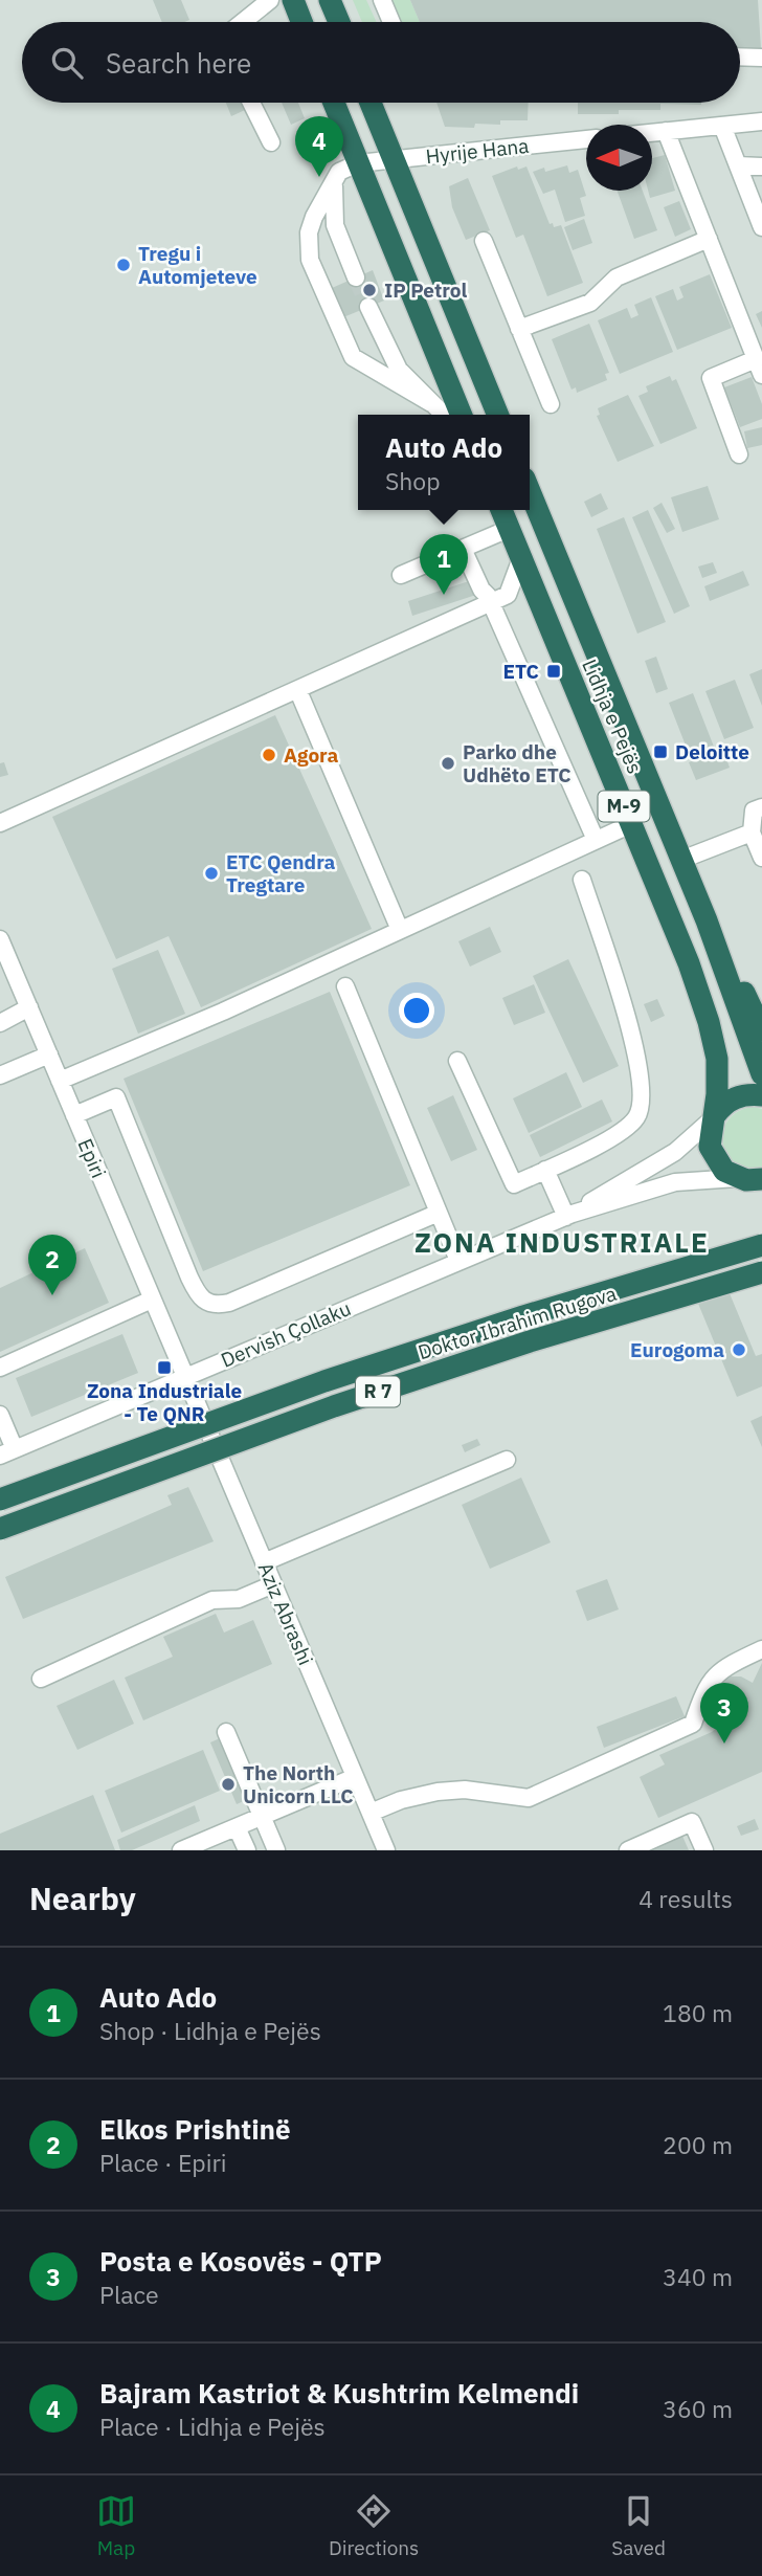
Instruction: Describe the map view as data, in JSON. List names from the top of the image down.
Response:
{
  "streets": {
    "highway": [
      "Lidhja e Pejës",
      "M-9",
      "Doktor Ibrahim Rugova",
      "R 7"
    ],
    "street": [
      "Hyrije Hana",
      "Epiri",
      "Dervish Çollaku",
      "Aziz Abrashi"
    ]
  },
  "crossings": [
    ["Epiri", "Dervish Çollaku"],
    ["Epiri", "Aziz Abrashi"],
    ["Dervish Çollaku", "Aziz Abrashi"]
  ],
  "districts": ["ZONA INDUSTRIALE"],
  "places": {
    "other": [
      "Tregu i Automjeteve",
      "IP Petrol",
      "Agora",
      "Parko dhe Udhëto ETC",
      "ETC Qendra Tregtare",
      "Eurogoma",
      "The North Unicorn LLC"
    ],
    "transit": ["ETC", "Deloitte", "Zona Industriale - Te QNR"]
  },
  "north": "left",
  "page": {
    "search": "Search here",
    "pins": [
      "4",
      "1",
      "2",
      "3"
    ],
    "popup": ["Auto Ado", "Shop"],
    "heading": ["Nearby", "4 results"],
    "list": [
      {
        "mark": "1",
        "name": "Auto Ado",
        "note": "Shop · Lidhja e Pejës",
        "value": "180 m"
      },
      {
        "mark": "2",
        "name": "Elkos Prishtinë",
        "note": "Place · Epiri",
        "value": "200 m"
      },
      {
        "mark": "3",
        "name": "Posta e Kosovës - QTP",
        "note": "Place",
        "value": "340 m"
      },
      {
        "mark": "4",
        "name": "Bajram Kastriot & Kushtrim Kelmendi",
        "note": "Place · Lidhja e Pejës",
        "value": "360 m"
      }
    ],
    "nav": ["Map", "Directions", "Saved"]
  }
}
